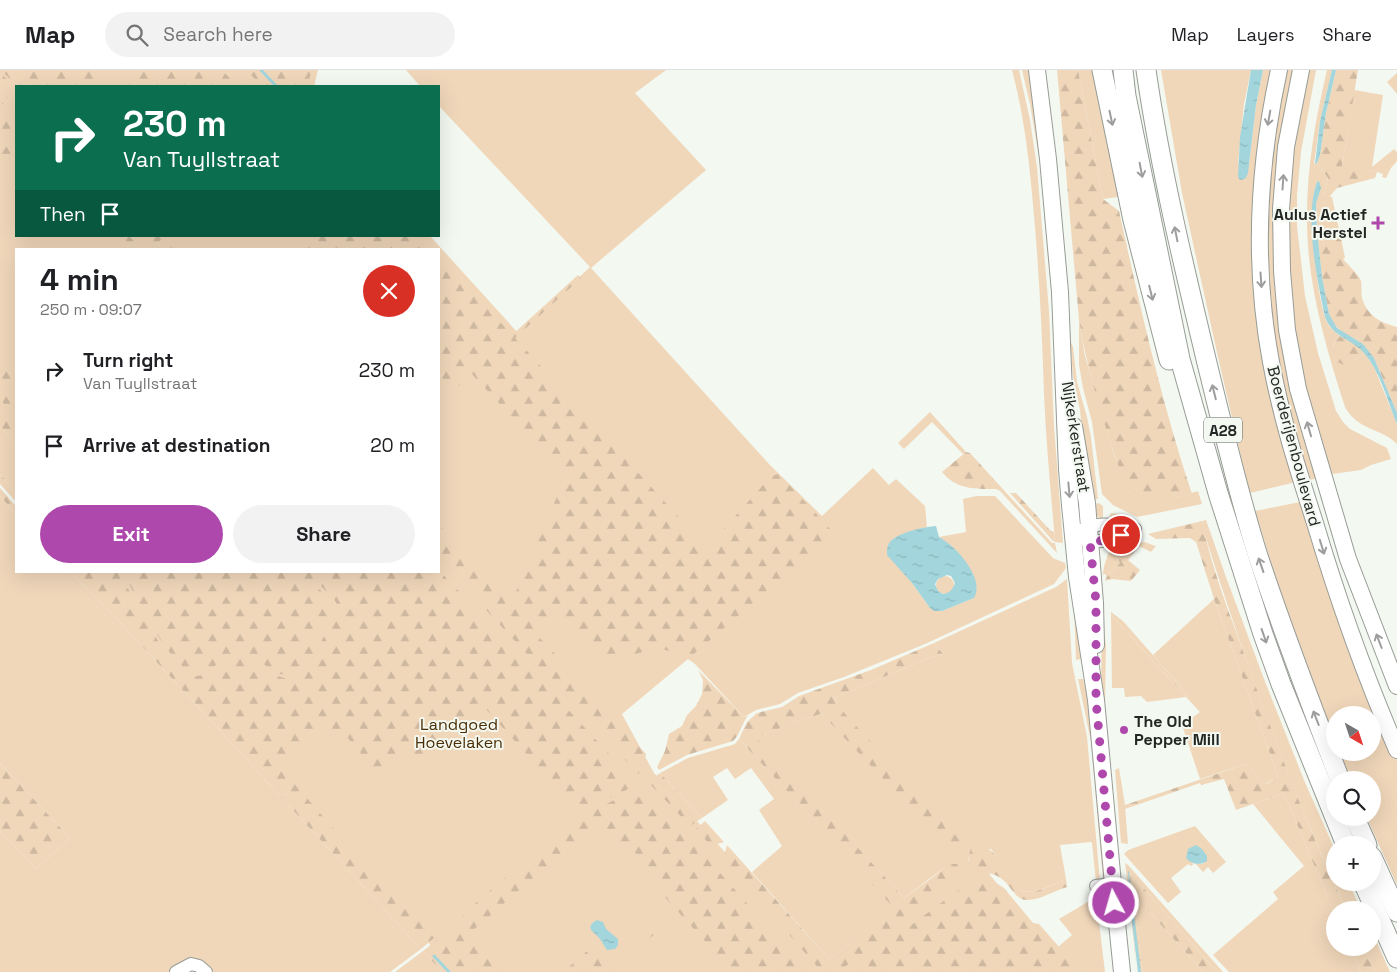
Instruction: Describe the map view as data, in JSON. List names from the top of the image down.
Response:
{
  "streets": {
    "highway": ["A28"],
    "main road": ["Nijkerkerstraat", "Boerderijenboulevard"]
  },
  "parks": ["Landgoed Hoevelaken"],
  "places": {
    "health": ["Aulus Actief Herstel"],
    "other": ["The Old Pepper Mill"]
  },
  "north": "bottom right",
  "page": {
    "header": "Map",
    "search": "Search here",
    "nav": ["Map", "Layers", "Share"],
    "turn": ["230 m", "Van Tuyllstraat"],
    "then": "Then",
    "heading": ["4 min", "250 m · 09:07"],
    "list": [
      {
        "name": "Turn right",
        "note": "Van Tuyllstraat",
        "value": "230 m"
      },
      {
        "name": "Arrive at destination",
        "value": "20 m"
      }
    ],
    "buttons": ["Exit", "Share"],
    "map_buttons": ["+", "−"]
  }
}
